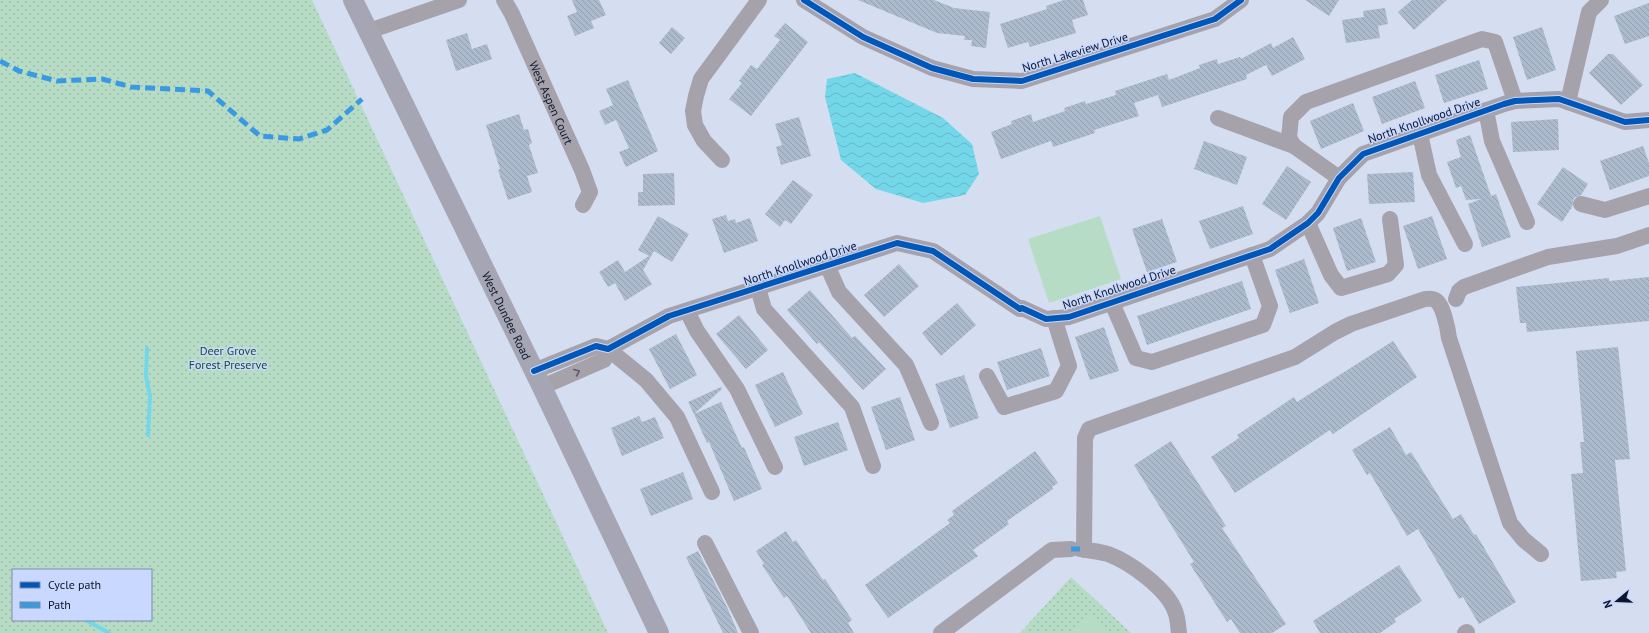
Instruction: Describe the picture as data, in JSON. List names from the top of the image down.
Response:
{
  "streets": {
    "main road": ["West Dundee Road"],
    "street": ["North Lakeview Drive", "West Aspen Court", "North Knollwood Drive"]
  },
  "crossings": [
    ["North Knollwood Drive", "West Dundee Road"]
  ],
  "parks": ["Deer Grove Forest Preserve"],
  "legend": ["Cycle path", "Path"],
  "north": "left"
}
